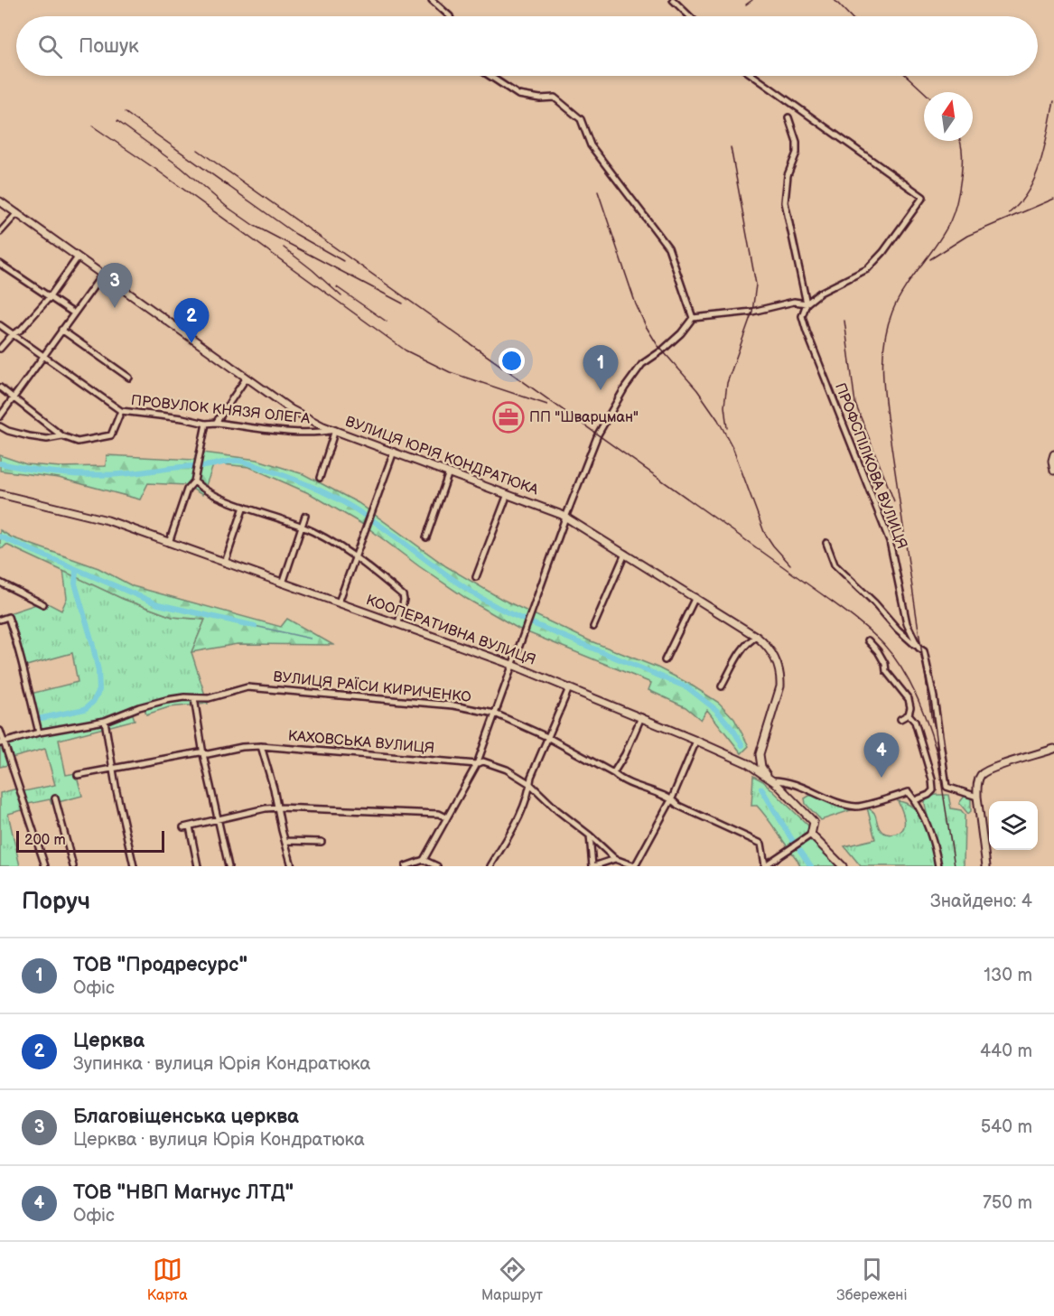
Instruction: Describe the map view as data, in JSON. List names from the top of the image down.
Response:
{
  "streets": {
    "street": [
      "ПРОВУЛОК КНЯЗЯ ОЛЕГА",
      "ВУЛИЦЯ ЮРІЯ КОНДРАТЮКА",
      "ПРОФСПІЛКОВА ВУЛИЦЯ",
      "КООПЕРАТИВНА ВУЛИЦЯ",
      "ВУЛИЦЯ РАЇСИ КИРИЧЕНКО",
      "КАХОВСЬКА ВУЛИЦЯ"
    ]
  },
  "crossings": [
    ["ПРОВУЛОК КНЯЗЯ ОЛЕГА", "ВУЛИЦЯ ЮРІЯ КОНДРАТЮКА"]
  ],
  "places": {
    "office": ["ПП \"Шварцман\""]
  },
  "scale_bar": "200 m",
  "north": "top",
  "page": {
    "search": "Пошук",
    "pins": [
      "3",
      "2",
      "1",
      "4"
    ],
    "scale": "200 m",
    "heading": ["Поруч", "Знайдено: 4"],
    "list": [
      {
        "mark": "1",
        "name": "ТОВ \"Продресурс\"",
        "note": "Офіс",
        "value": "130 m"
      },
      {
        "mark": "2",
        "name": "Церква",
        "note": "Зупинка · вулиця Юрія Кондратюка",
        "value": "440 m"
      },
      {
        "mark": "3",
        "name": "Благовіщенська церква",
        "note": "Церква · вулиця Юрія Кондратюка",
        "value": "540 m"
      },
      {
        "mark": "4",
        "name": "ТОВ \"НВП Магнус ЛТД\"",
        "note": "Офіс",
        "value": "750 m"
      }
    ],
    "nav": ["Карта", "Маршрут", "Збережені"]
  }
}
